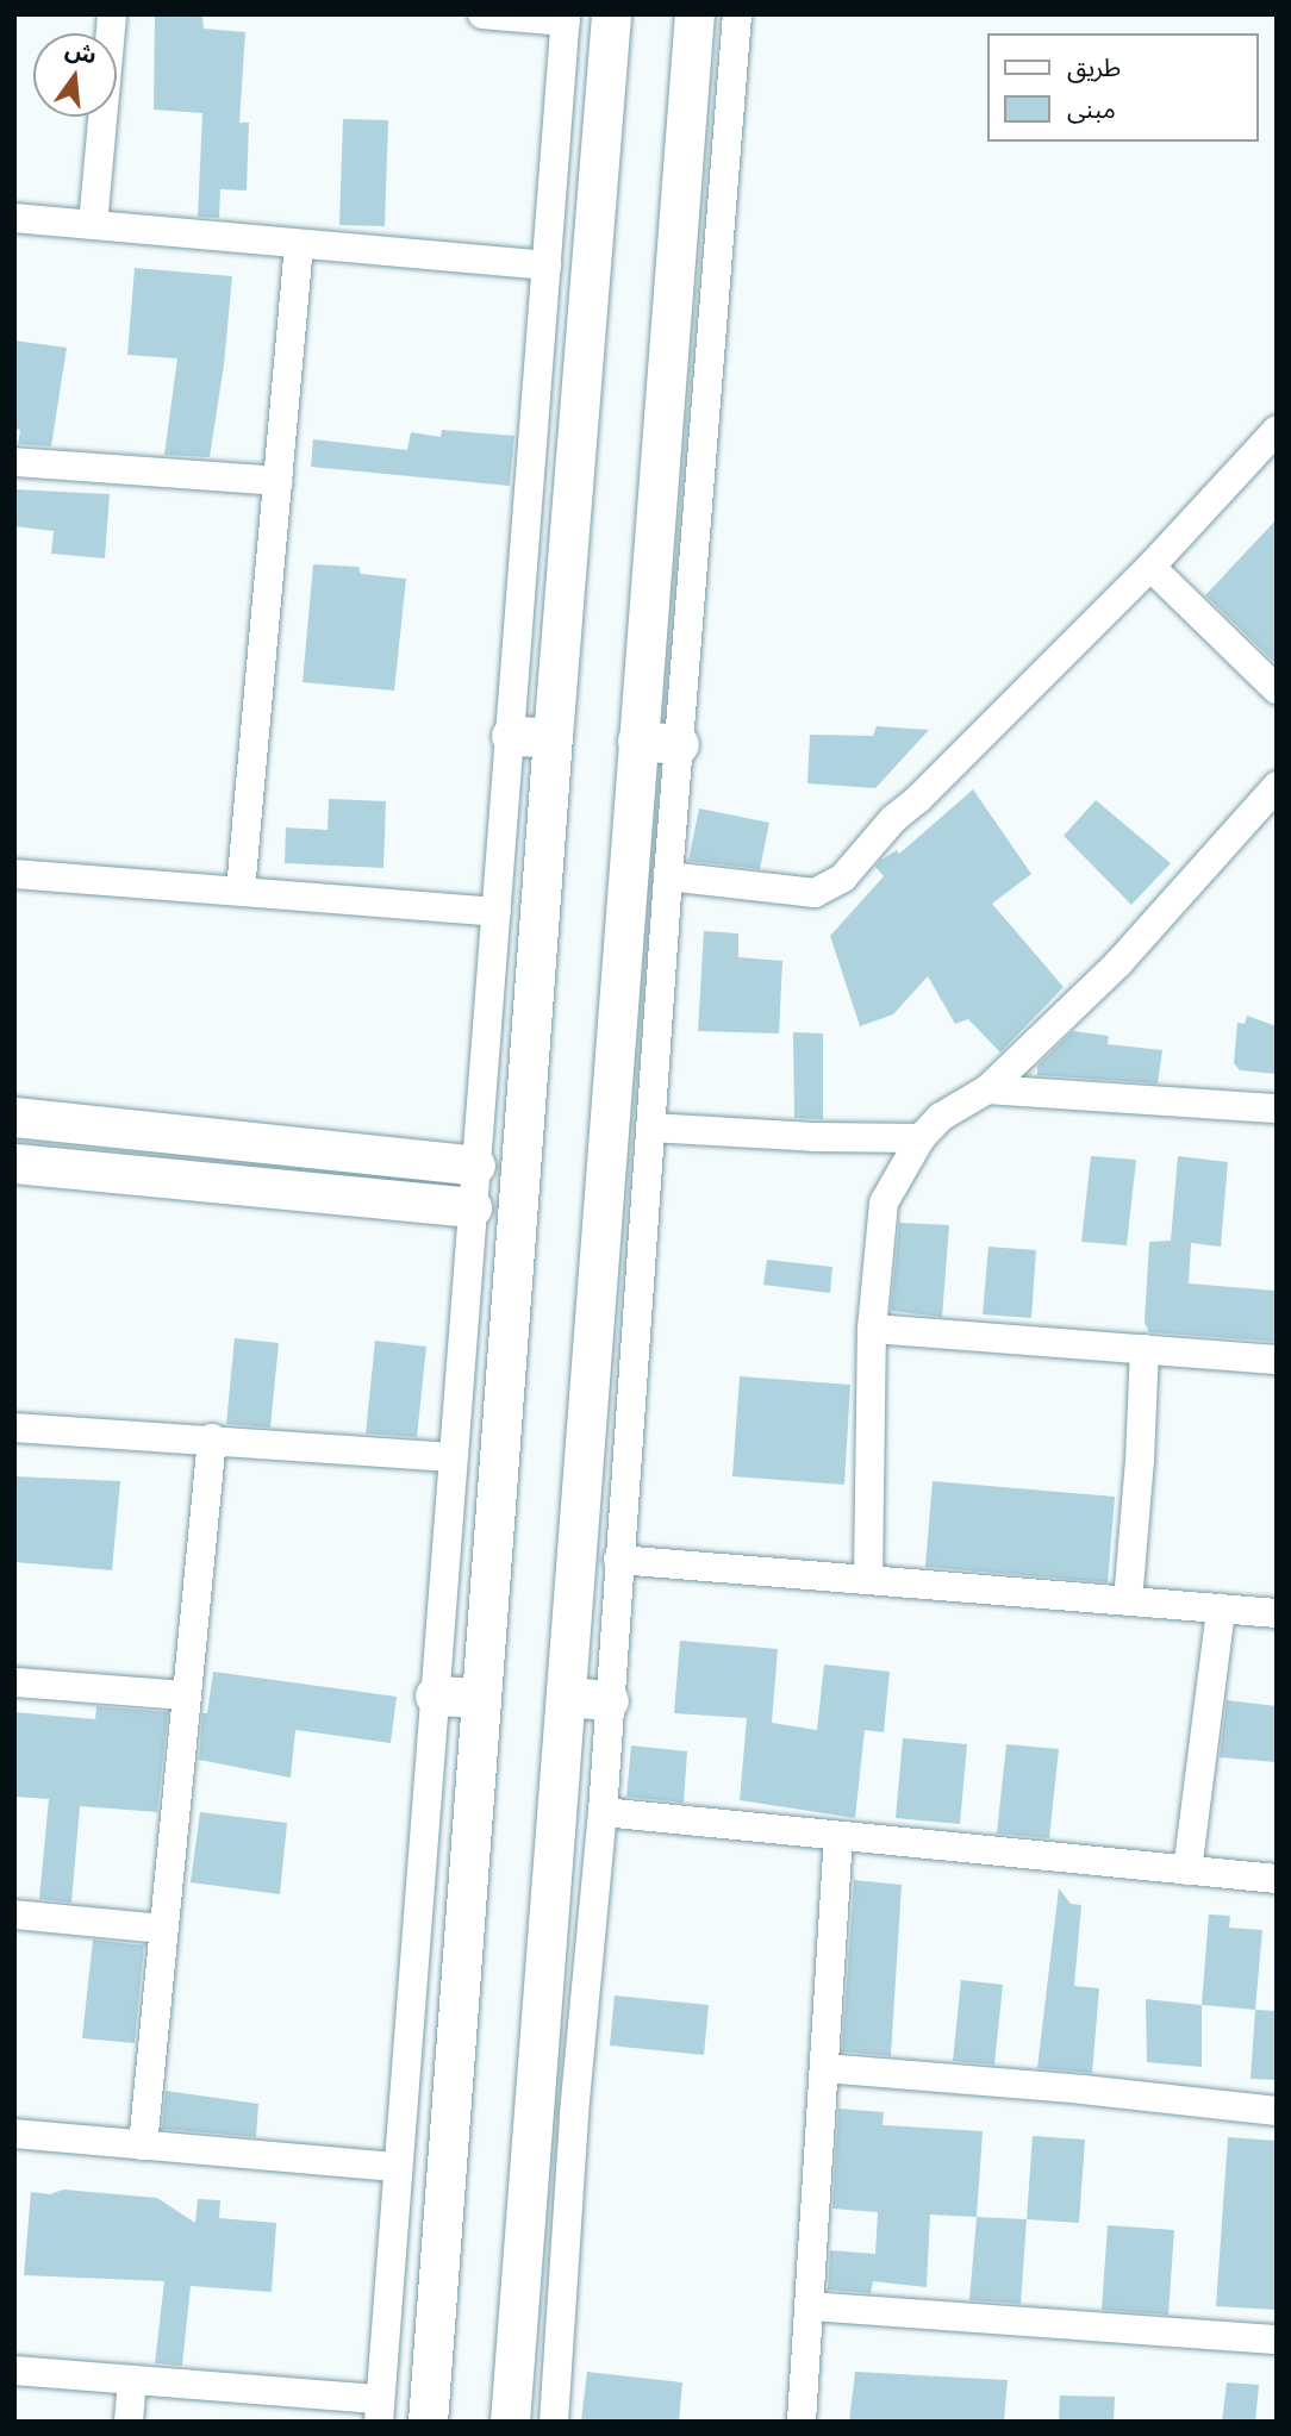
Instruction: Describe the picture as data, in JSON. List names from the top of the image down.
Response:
{
  "legend": ["طريق", "مبنى"],
  "north": "top"
}
